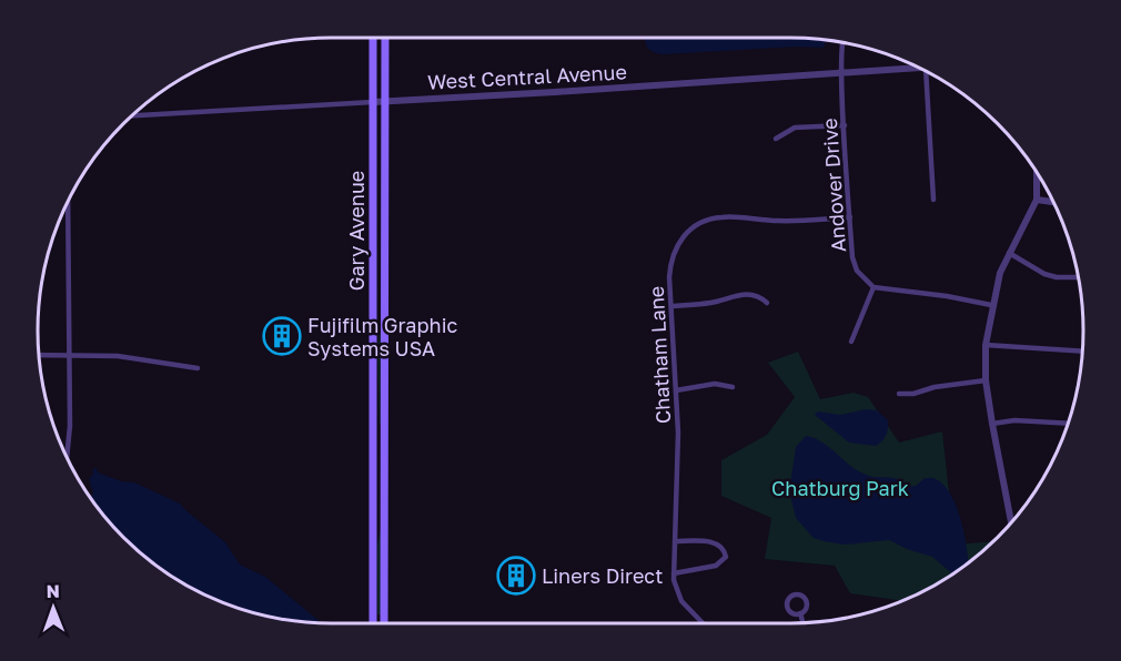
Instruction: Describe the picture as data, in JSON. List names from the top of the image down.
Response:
{
  "streets": {
    "main road": ["Gary Avenue"],
    "street": ["West Central Avenue", "Andover Drive", "Chatham Lane"]
  },
  "crossings": [
    ["West Central Avenue", "Andover Drive"],
    ["West Central Avenue", "Gary Avenue"],
    ["Andover Drive", "Chatham Lane"]
  ],
  "parks": ["Chatburg Park"],
  "places": {
    "building": ["Fujifilm Graphic Systems USA", "Liners Direct"]
  },
  "north": "top"
}
